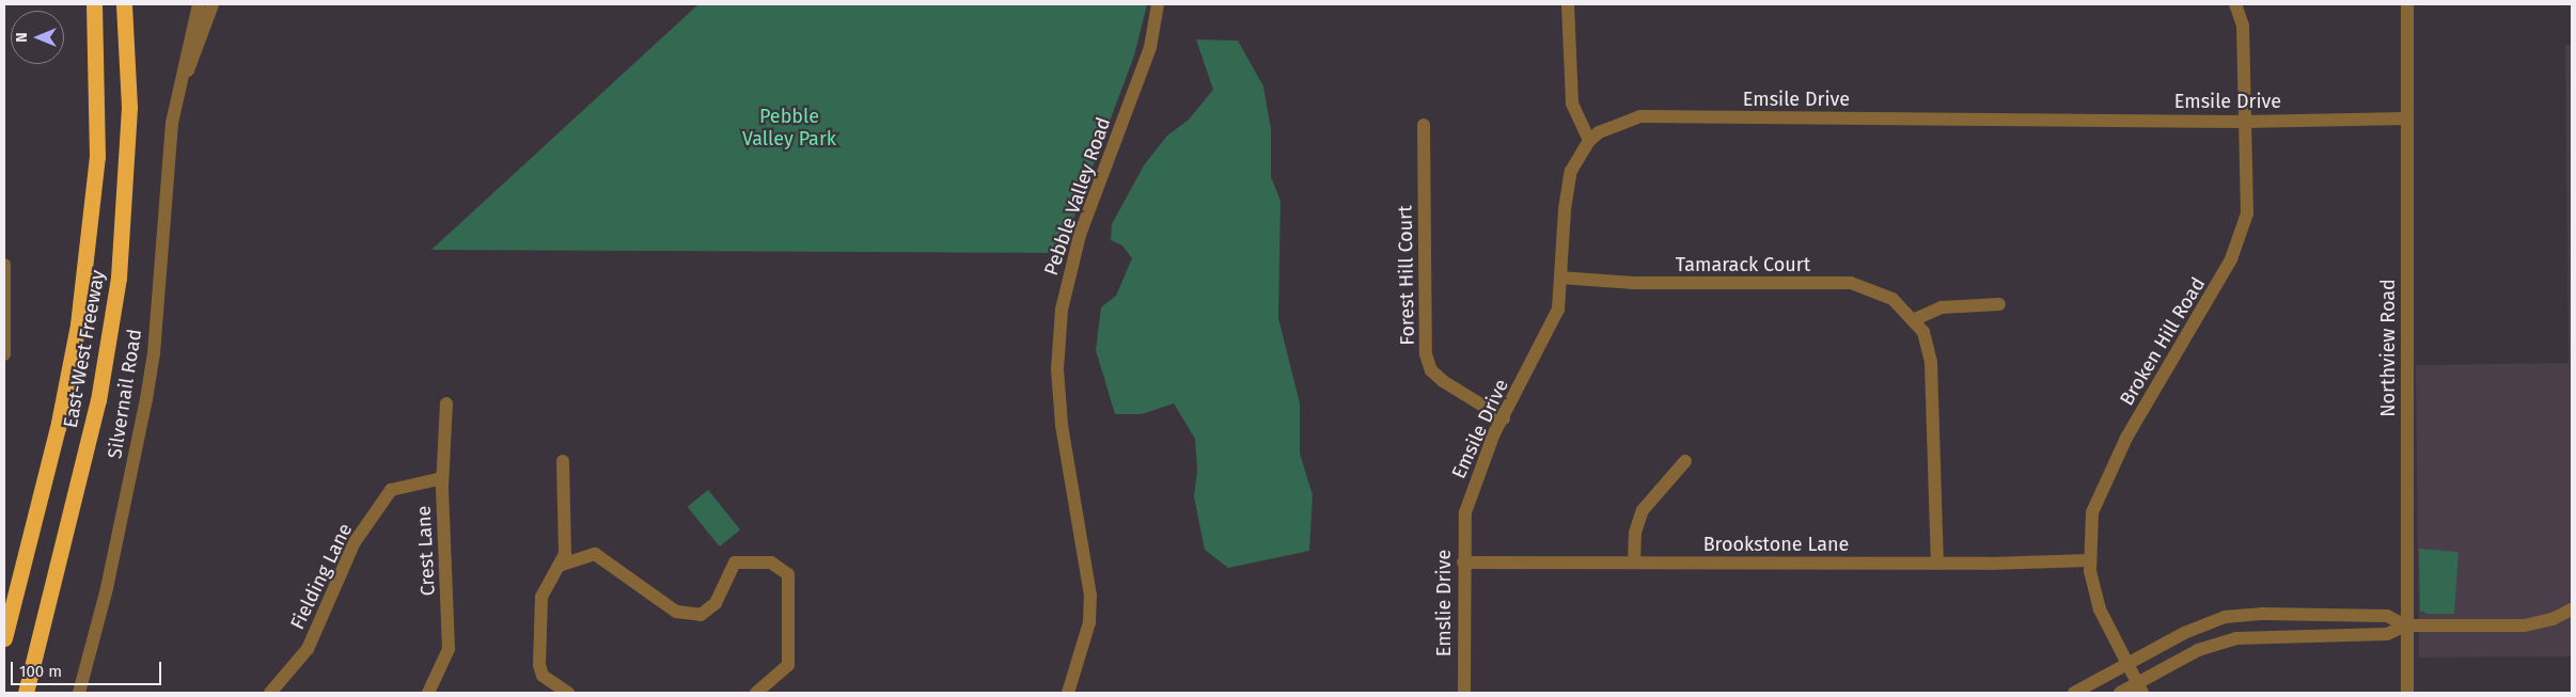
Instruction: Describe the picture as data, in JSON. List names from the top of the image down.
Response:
{
  "streets": {
    "highway": ["East-West Freeway"],
    "street": [
      "Emsile Drive",
      "Pebble Valley Road",
      "Tamarack Court",
      "Forest Hill Court",
      "Broken Hill Road",
      "Northview Road",
      "Silvernail Road",
      "Brookstone Lane",
      "Crest Lane",
      "Fielding Lane",
      "Emslie Drive"
    ]
  },
  "crossings": [
    ["Emsile Drive", "Tamarack Court"],
    ["Emsile Drive", "Forest Hill Court"],
    ["Emsile Drive", "Broken Hill Road"],
    ["Emsile Drive", "Northview Road"],
    ["Emsile Drive", "Emslie Drive"],
    ["Tamarack Court", "Brookstone Lane"],
    ["Broken Hill Road", "Brookstone Lane"],
    ["Brookstone Lane", "Emslie Drive"],
    ["Crest Lane", "Fielding Lane"]
  ],
  "parks": ["Pebble Valley Park"],
  "scale_bar": "100 m",
  "north": "left"
}
